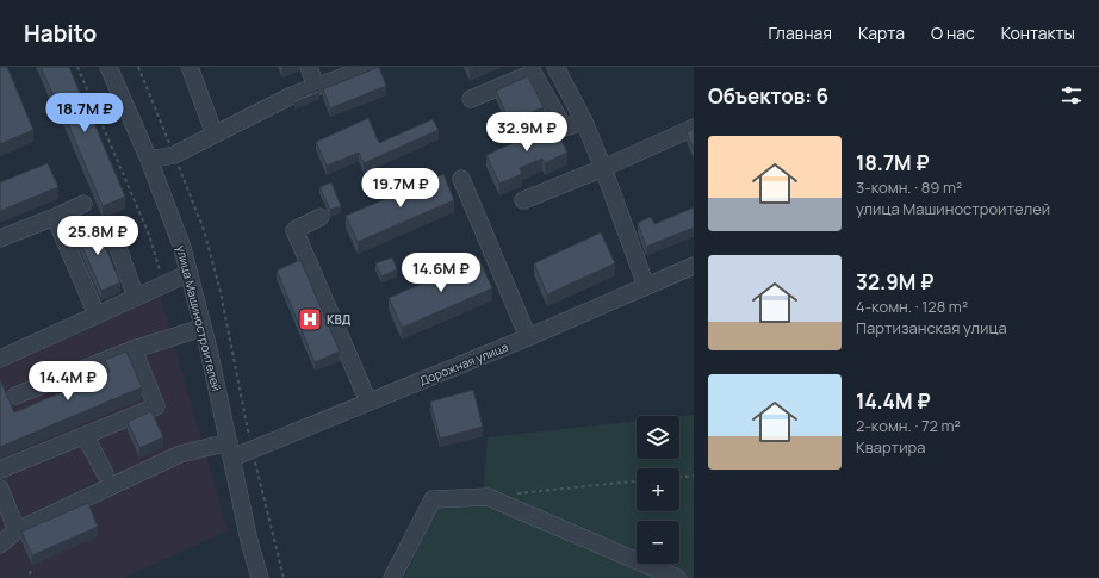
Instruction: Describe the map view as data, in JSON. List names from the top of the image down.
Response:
{
  "streets": {
    "street": ["улица Машиностроителей", "Дорожная улица"]
  },
  "crossings": [
    ["улица Машиностроителей", "Дорожная улица"]
  ],
  "places": {
    "hospital": ["КВД"]
  },
  "page": {
    "header": "Habito",
    "nav": [
      "Главная",
      "Карта",
      "О нас",
      "Контакты"
    ],
    "heading": "Объектов: 6",
    "price": [
      "18.7M ₽",
      "32.9M ₽",
      "19.7M ₽",
      "25.8M ₽",
      "14.6M ₽",
      "14.4M ₽"
    ],
    "list": [
      {
        "name": "18.7M ₽",
        "note": "3-комн. · 89 m² · улица Машиностроителей"
      },
      {
        "name": "32.9M ₽",
        "note": "4-комн. · 128 m² · Партизанская улица"
      },
      {
        "name": "14.4M ₽",
        "note": "2-комн. · 72 m² · Квартира"
      }
    ],
    "map_buttons": ["+", "−"]
  }
}
